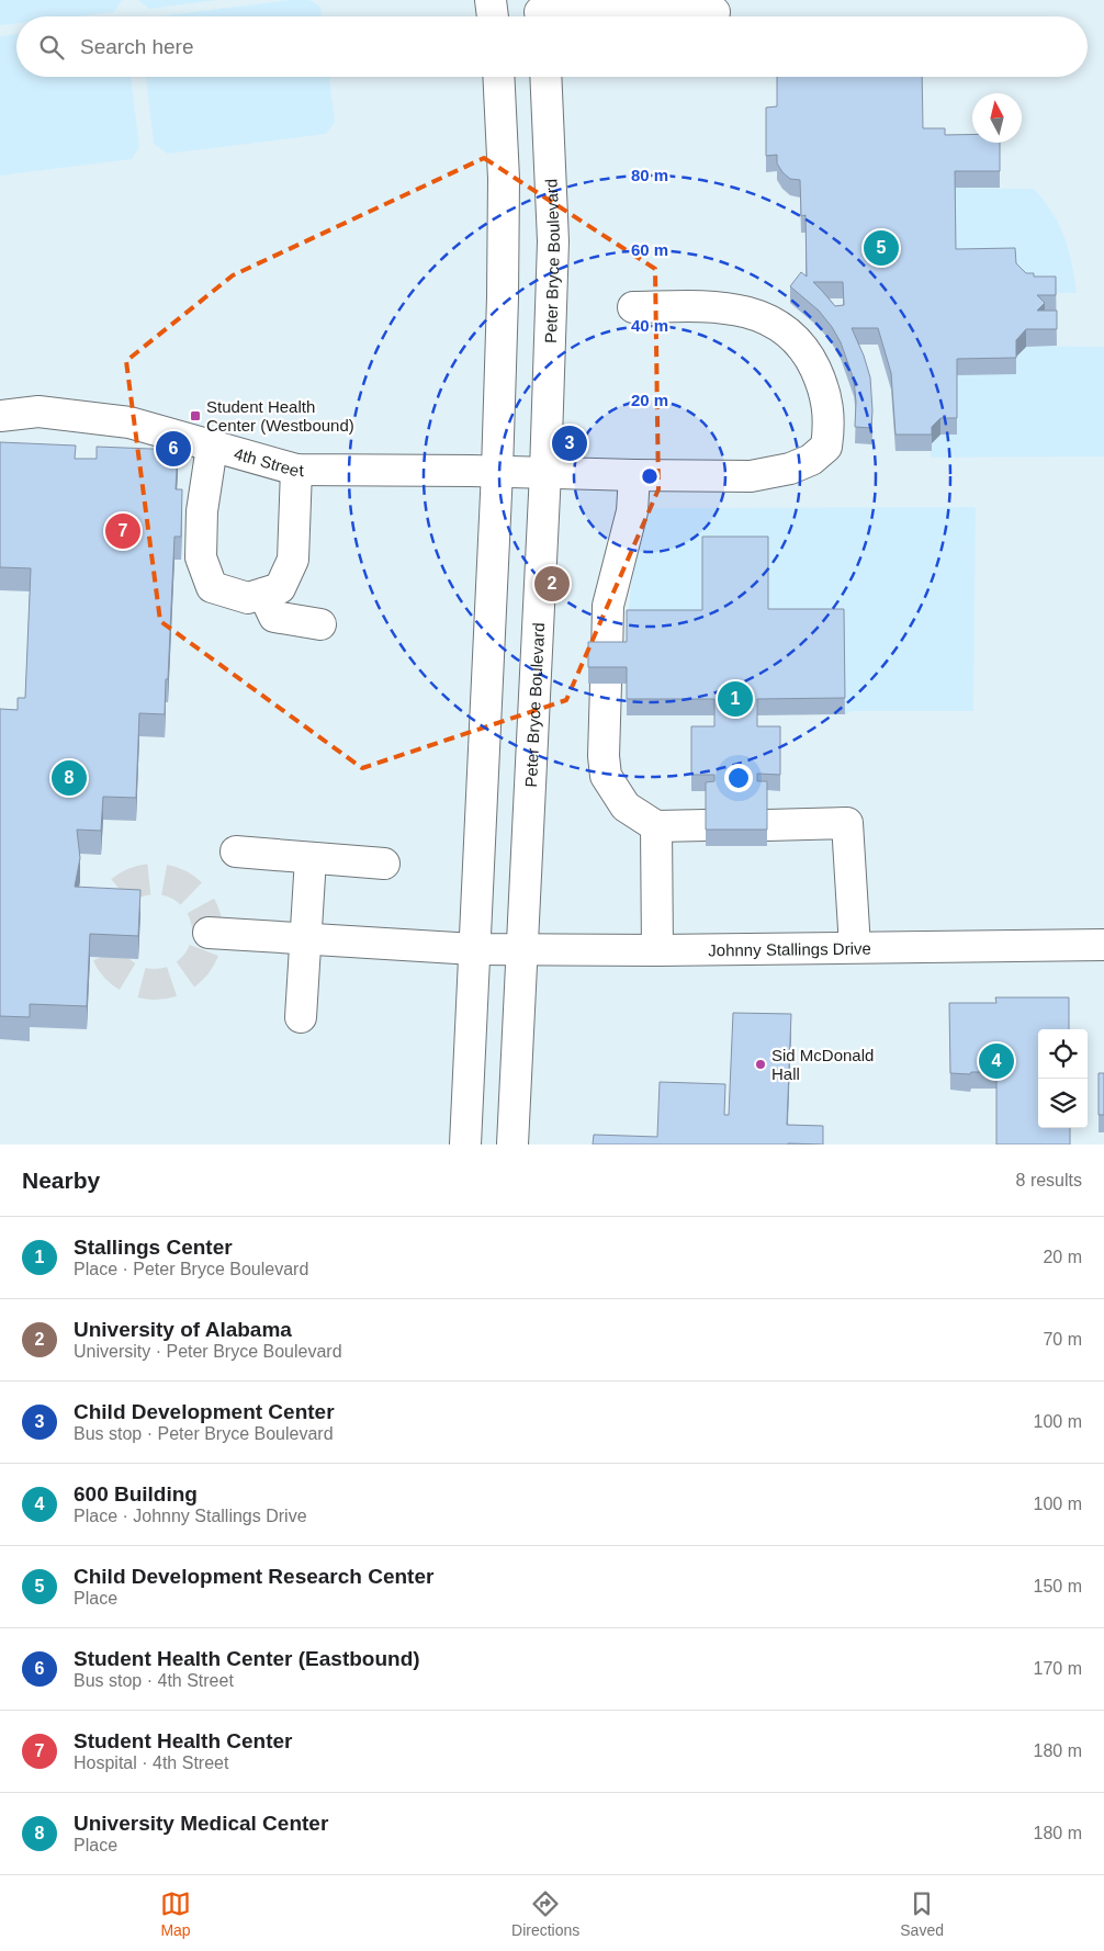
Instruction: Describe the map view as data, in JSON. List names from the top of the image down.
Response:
{
  "streets": {
    "street": ["Peter Bryce Boulevard", "4th Street", "Johnny Stallings Drive"]
  },
  "crossings": [
    ["Peter Bryce Boulevard", "4th Street"],
    ["Peter Bryce Boulevard", "Johnny Stallings Drive"]
  ],
  "places": {
    "transit": ["Student Health Center (Westbound)"],
    "other": ["Sid McDonald Hall"]
  },
  "north": "top",
  "page": {
    "search": "Search here",
    "pins": [
      "5",
      "3",
      "6",
      "7",
      "2",
      "1",
      "8",
      "4"
    ],
    "heading": ["Nearby", "8 results"],
    "list": [
      {
        "mark": "1",
        "name": "Stallings Center",
        "note": "Place · Peter Bryce Boulevard",
        "value": "20 m"
      },
      {
        "mark": "2",
        "name": "University of Alabama",
        "note": "University · Peter Bryce Boulevard",
        "value": "70 m"
      },
      {
        "mark": "3",
        "name": "Child Development Center",
        "note": "Bus stop · Peter Bryce Boulevard",
        "value": "100 m"
      },
      {
        "mark": "4",
        "name": "600 Building",
        "note": "Place · Johnny Stallings Drive",
        "value": "100 m"
      },
      {
        "mark": "5",
        "name": "Child Development Research Center",
        "note": "Place",
        "value": "150 m"
      },
      {
        "mark": "6",
        "name": "Student Health Center (Eastbound)",
        "note": "Bus stop · 4th Street",
        "value": "170 m"
      },
      {
        "mark": "7",
        "name": "Student Health Center",
        "note": "Hospital · 4th Street",
        "value": "180 m"
      },
      {
        "mark": "8",
        "name": "University Medical Center",
        "note": "Place",
        "value": "180 m"
      }
    ],
    "nav": ["Map", "Directions", "Saved"]
  },
  "rings": [
    "80 m",
    "60 m",
    "40 m",
    "20 m"
  ]
}
